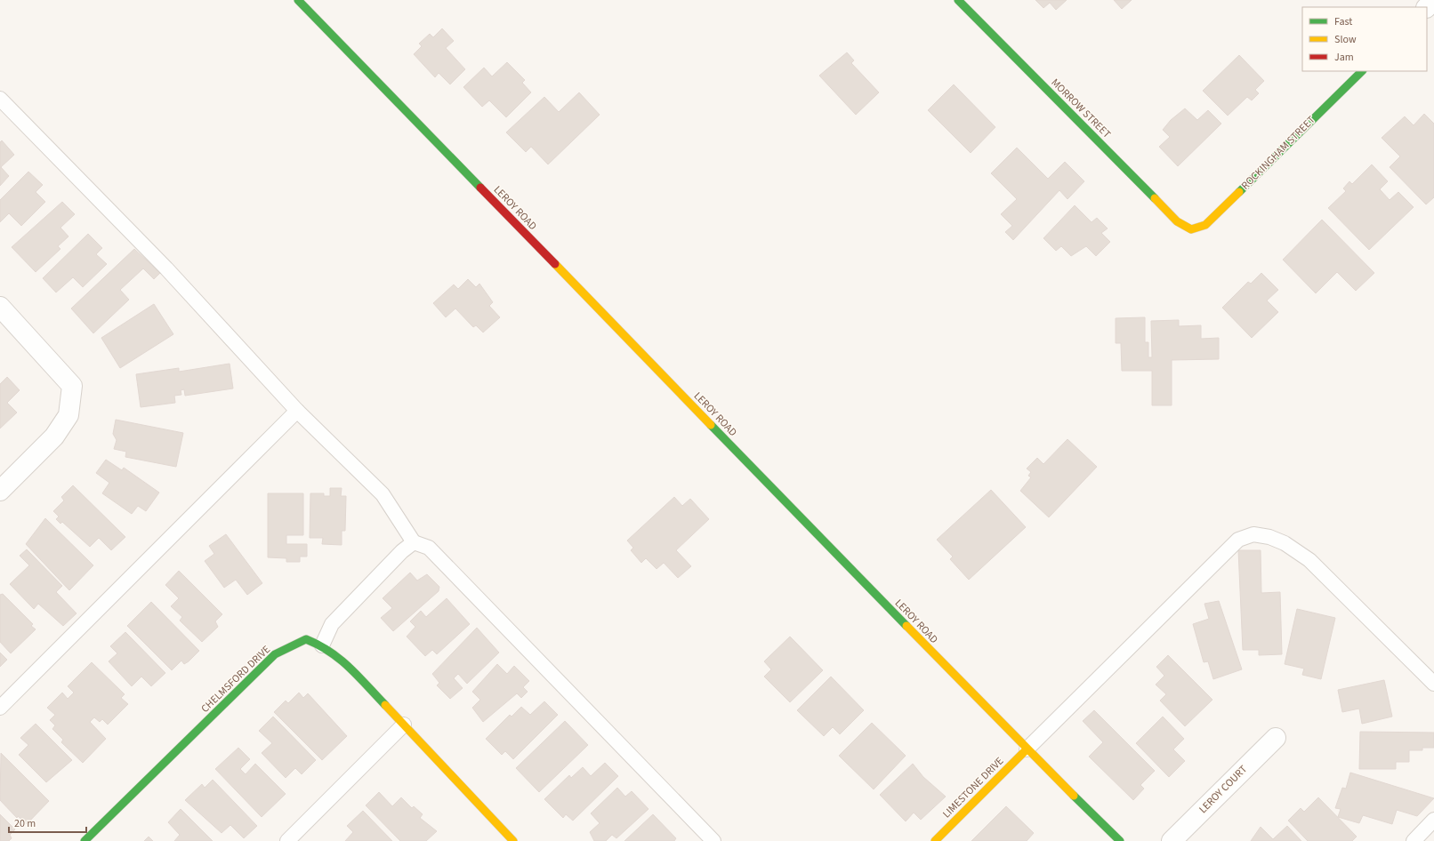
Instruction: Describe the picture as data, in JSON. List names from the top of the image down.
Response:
{
  "streets": {
    "street": [
      "MORROW STREET",
      "ROCKINGHAM STREET",
      "LEROY ROAD",
      "CHELMSFORD DRIVE",
      "LIMESTONE DRIVE",
      "LEROY COURT"
    ]
  },
  "crossings": [
    ["MORROW STREET", "ROCKINGHAM STREET"],
    ["LEROY ROAD", "LIMESTONE DRIVE"]
  ],
  "legend": ["Fast", "Slow", "Jam"],
  "scale_bar": "20 m"
}
